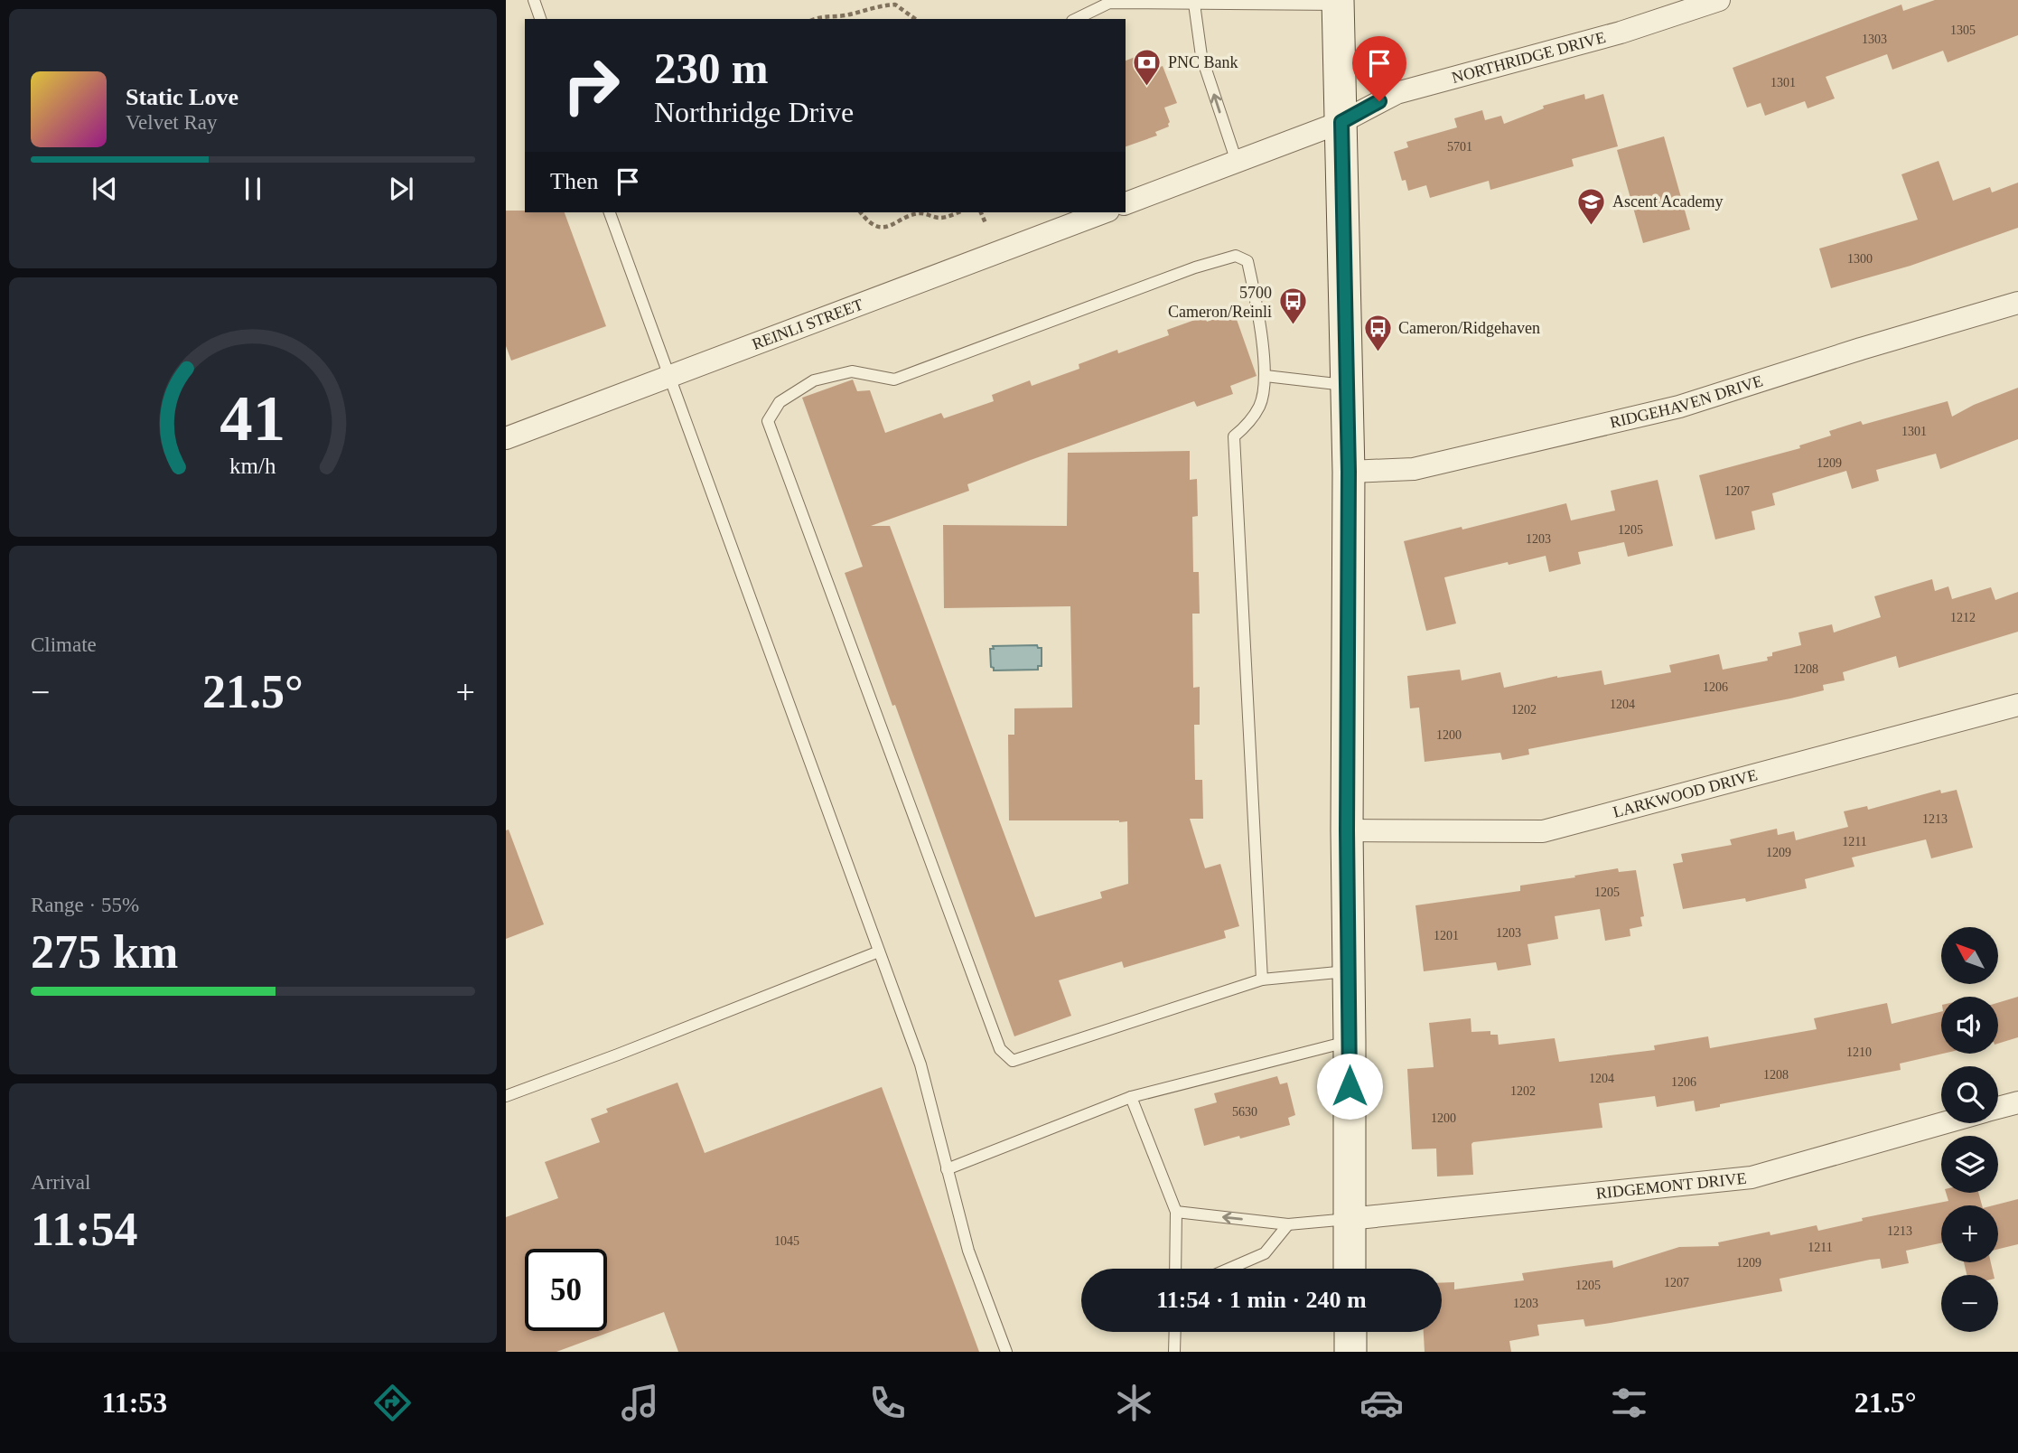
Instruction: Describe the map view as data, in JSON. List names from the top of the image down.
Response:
{
  "streets": {
    "street": [
      "NORTHRIDGE DRIVE",
      "REINLI STREET",
      "RIDGEHAVEN DRIVE",
      "LARKWOOD DRIVE",
      "RIDGEMONT DRIVE"
    ]
  },
  "places": {
    "bank": ["PNC Bank"],
    "school or university": ["Ascent Academy"],
    "bus stop": ["5700 Cameron/Reinli", "Cameron/Ridgehaven"]
  },
  "house_numbers": [
    "1305",
    "1303",
    "1301",
    "5701",
    "1300",
    "1301",
    "1209",
    "1207",
    "1205",
    "1203",
    "1212",
    "1208",
    "1206",
    "1204",
    "1202",
    "1200",
    "1213",
    "1211",
    "1209",
    "1205",
    "1203",
    "1201",
    "1210",
    "1208",
    "1204",
    "1206",
    "1202",
    "5630",
    "1200",
    "1213",
    "1045",
    "1211",
    "1209",
    "1207",
    "1205",
    "1203"
  ],
  "north": "top left",
  "page": {
    "turn": ["230 m", "Northridge Drive"],
    "song": ["Static Love", "Velvet Ray"],
    "then": "Then",
    "tile": [
      "Climate",
      ["Range · 55%", "275 km"],
      ["Arrival", "11:54"]
    ],
    "heat": ["−", "21.5°", "+"],
    "map_buttons": ["+", "−"],
    "limit": "50",
    "trip": "11:54 · 1 min · 240 m",
    "tabs": ["11:53", "21.5°"],
    "gauge": ["41", "km/h"]
  }
}
